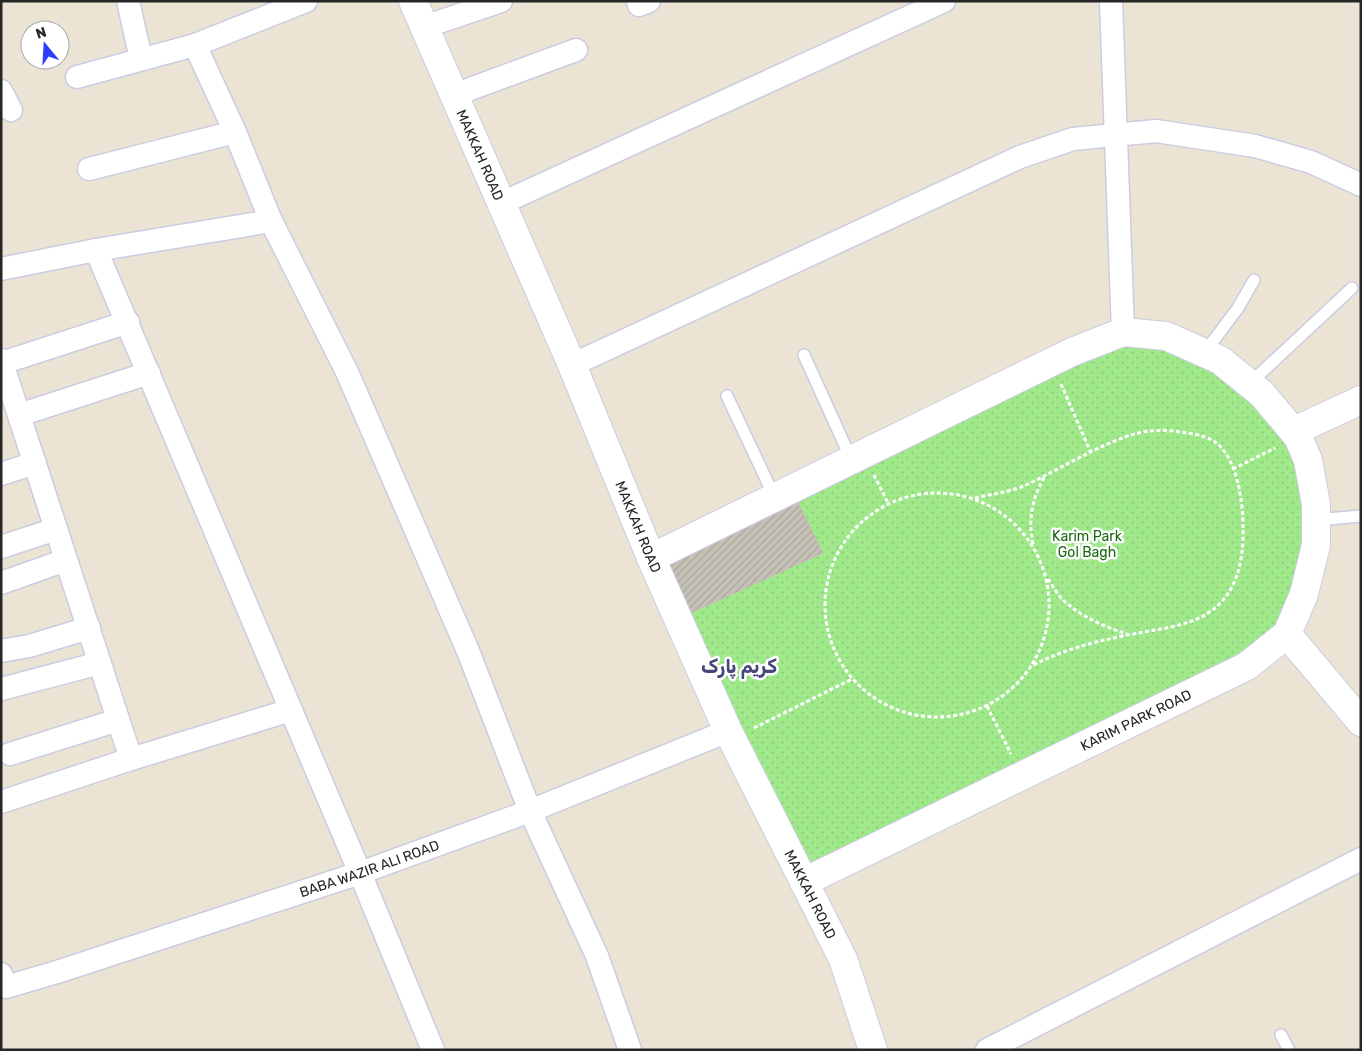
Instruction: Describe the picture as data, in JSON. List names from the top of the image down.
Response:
{
  "streets": {
    "street": ["MAKKAH ROAD", "KARIM PARK ROAD", "BABA WAZIR ALI ROAD"]
  },
  "crossings": [
    ["MAKKAH ROAD", "KARIM PARK ROAD"],
    ["MAKKAH ROAD", "BABA WAZIR ALI ROAD"]
  ],
  "districts": ["کریم پارک"],
  "parks": ["Karim Park Gol Bagh"],
  "north": "top"
}
